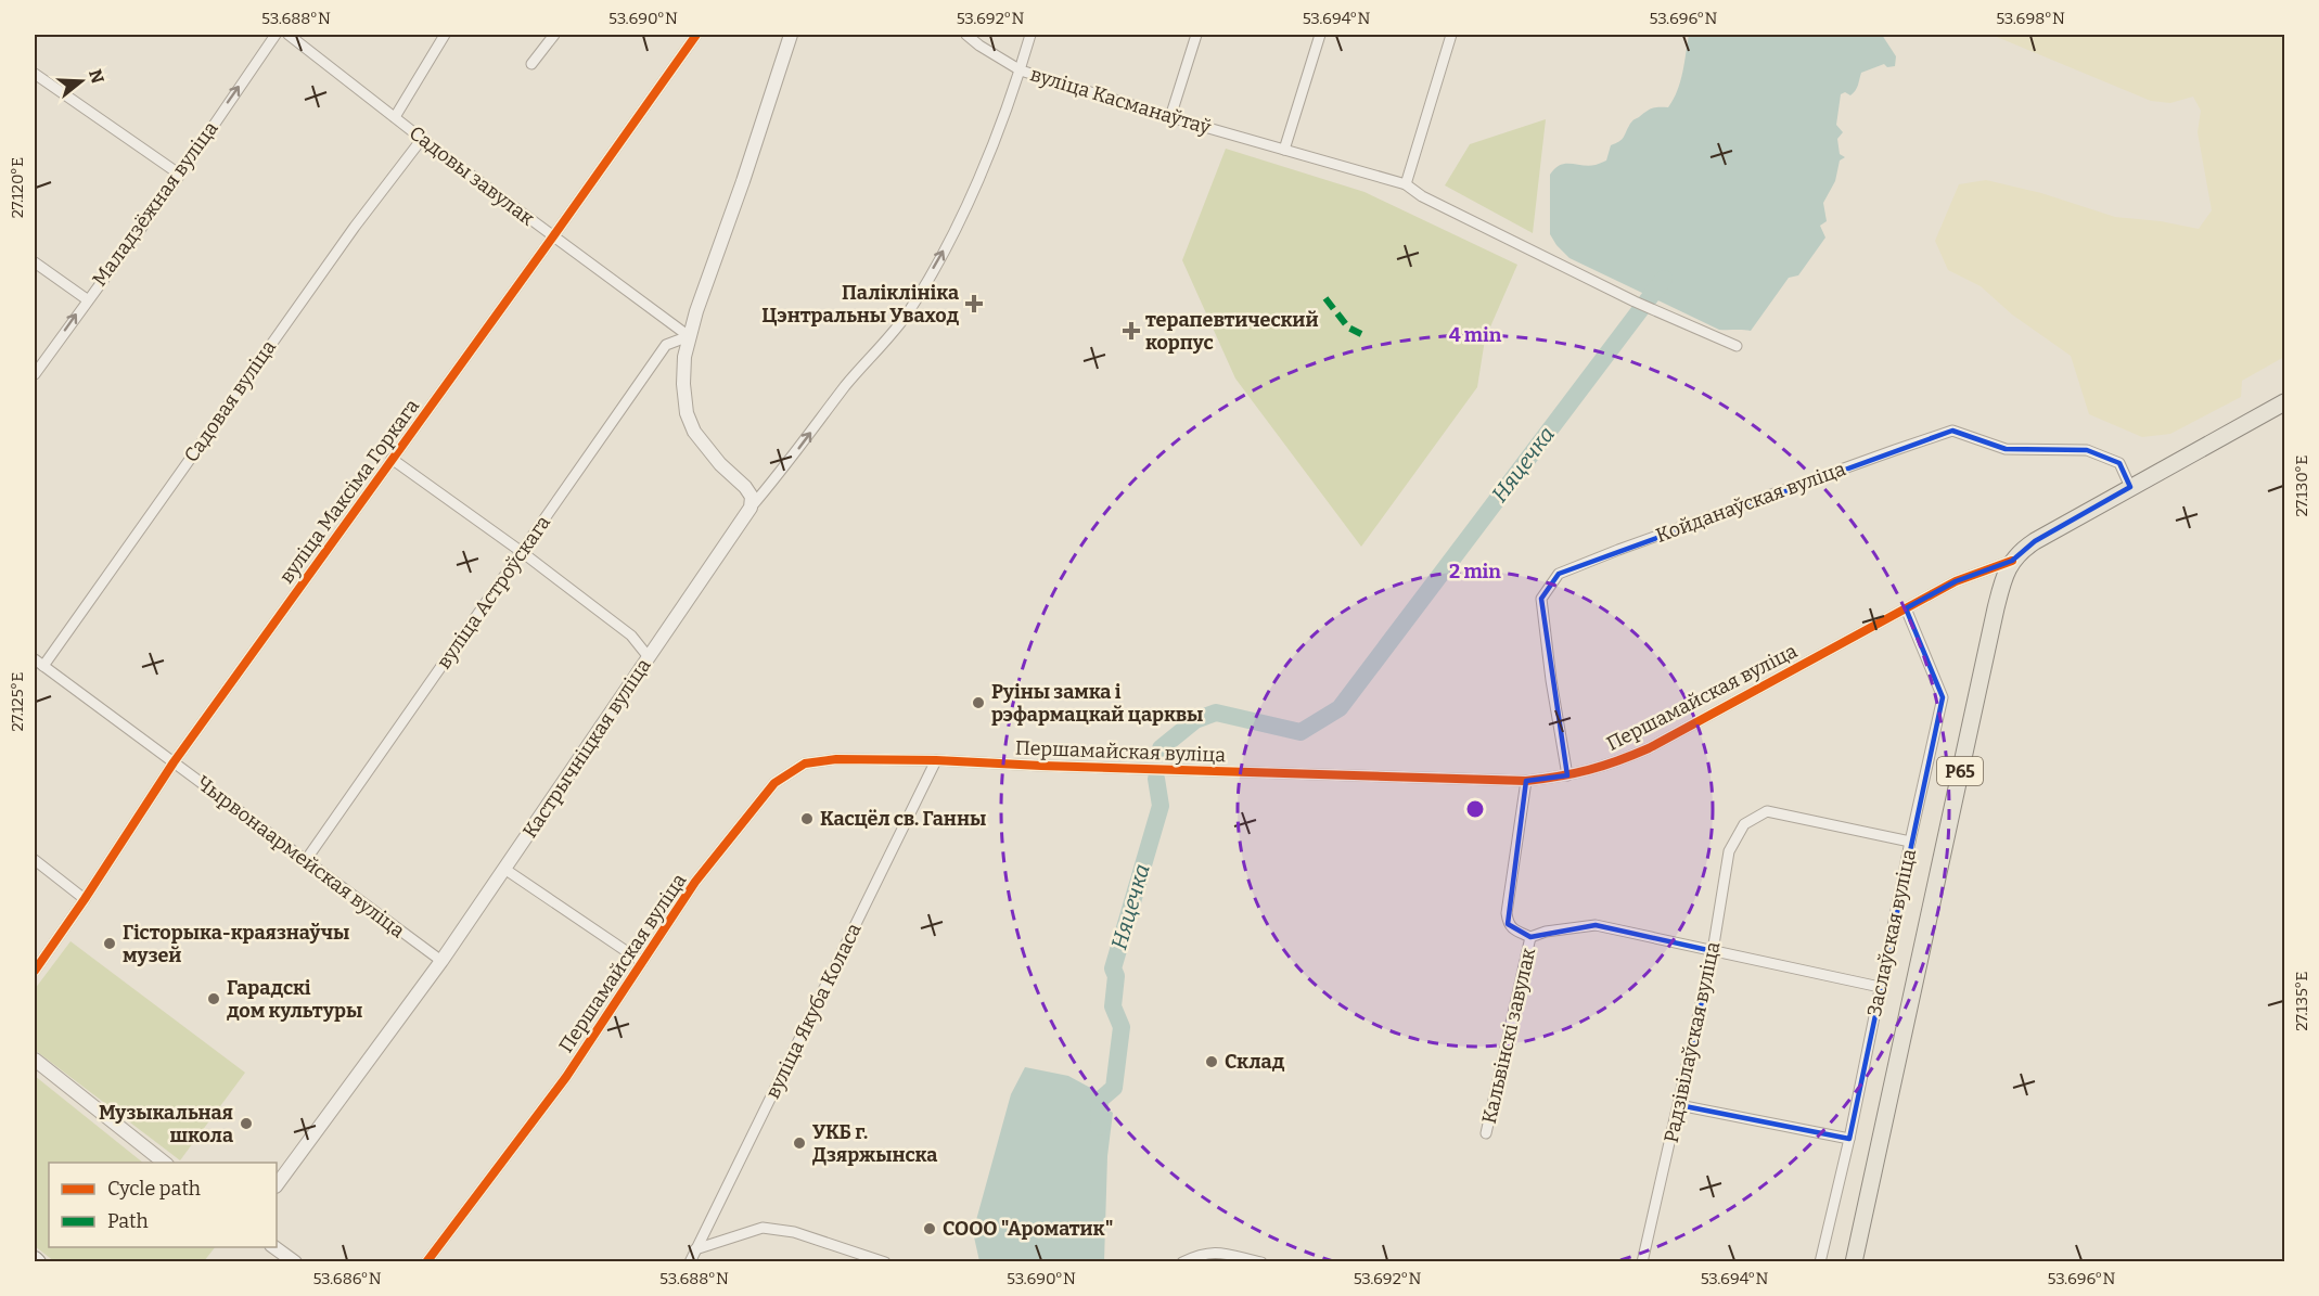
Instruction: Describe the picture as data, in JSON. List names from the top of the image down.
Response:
{
  "streets": {
    "main road": ["Р65"],
    "street": [
      "вуліца Касманаўтаў",
      "Садовы завулак",
      "Маладзёжная вуліца",
      "Садовая вуліца",
      "вуліца Максіма Горкага",
      "Койданаўская вуліца",
      "вуліца Астроўскага",
      "Першамайская вуліца",
      "Кастрычніцкая вуліца",
      "Чырвонаармейская вуліца",
      "Заслаўская вуліца",
      "вуліца Якуба Коласа",
      "Кальвінскі завулак",
      "Радзівілаўская вуліца"
    ]
  },
  "crossings": [
    ["вуліца Касманаўтаў", "Кастрычніцкая вуліца"],
    ["Садовы завулак", "Садовая вуліца"],
    ["Садовы завулак", "вуліца Максіма Горкага"],
    ["Садовы завулак", "вуліца Астроўскага"],
    ["Садовая вуліца", "Чырвонаармейская вуліца"],
    ["вуліца Максіма Горкага", "Чырвонаармейская вуліца"],
    ["Койданаўская вуліца", "Першамайская вуліца"],
    ["Койданаўская вуліца", "Р65"],
    ["вуліца Астроўскага", "Чырвонаармейская вуліца"],
    ["Першамайская вуліца", "Р65"],
    ["Першамайская вуліца", "Заслаўская вуліца"],
    ["Першамайская вуліца", "вуліца Якуба Коласа"],
    ["Кастрычніцкая вуліца", "Чырвонаармейская вуліца"],
    ["Заслаўская вуліца", "Радзівілаўская вуліца"]
  ],
  "one_way": ["Маладзёжная вуліца", "Кастрычніцкая вуліца"],
  "water": ["Няцечка"],
  "places": {
    "health": ["Паліклініка Цэнтральны Уваход", "терапевтический корпус"],
    "other": [
      "Руіны замка і рэфармацкай царквы",
      "Касцёл св. Ганны",
      "Гісторыка-краязнаўчы музей",
      "Гарадскі дом культуры",
      "Склад",
      "Музыкальная школа",
      "УКБ г. Дзяржынска",
      "СООО \"Ароматик\""
    ]
  },
  "legend": ["Cycle path", "Path"],
  "north": "right",
  "coordinates": [
    "53.688°N",
    "53.690°N",
    "53.692°N",
    "53.694°N",
    "53.696°N",
    "53.698°N",
    "27.120°E",
    "27.130°E",
    "27.125°E",
    "27.135°E",
    "53.686°N"
  ],
  "rings": ["4 min", "2 min"]
}
